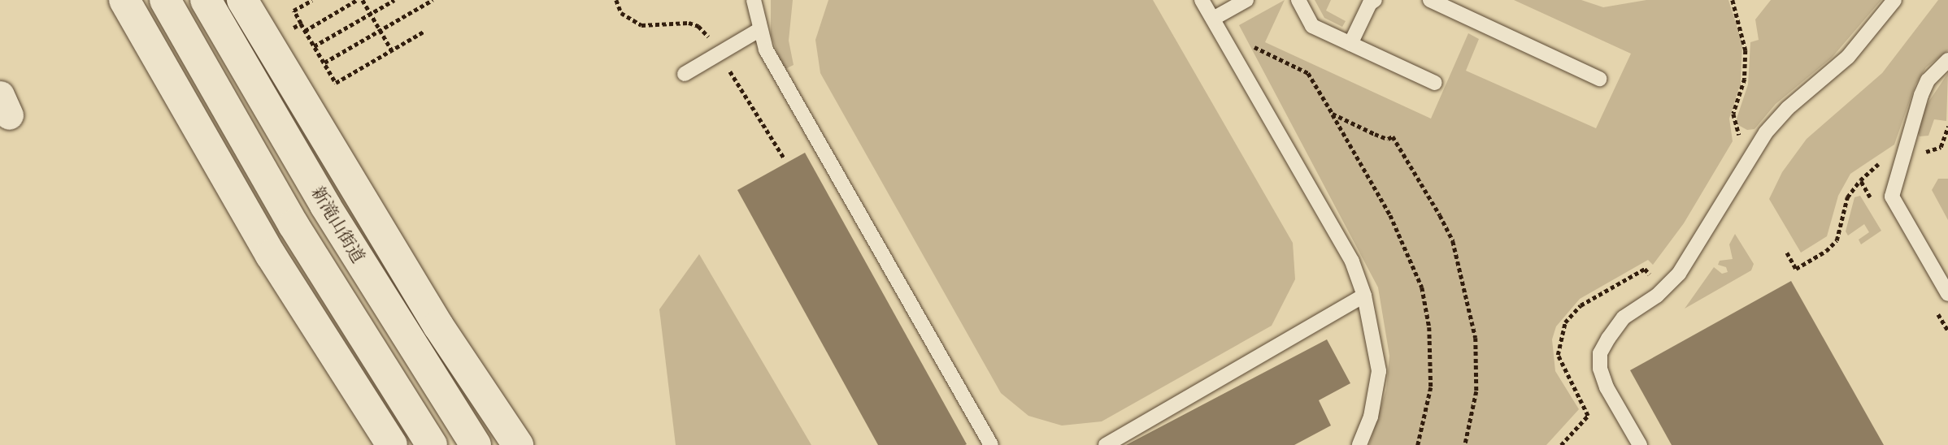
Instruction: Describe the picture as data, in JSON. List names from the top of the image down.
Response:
{
  "streets": {
    "main road": ["新滝山街道"]
  }
}
